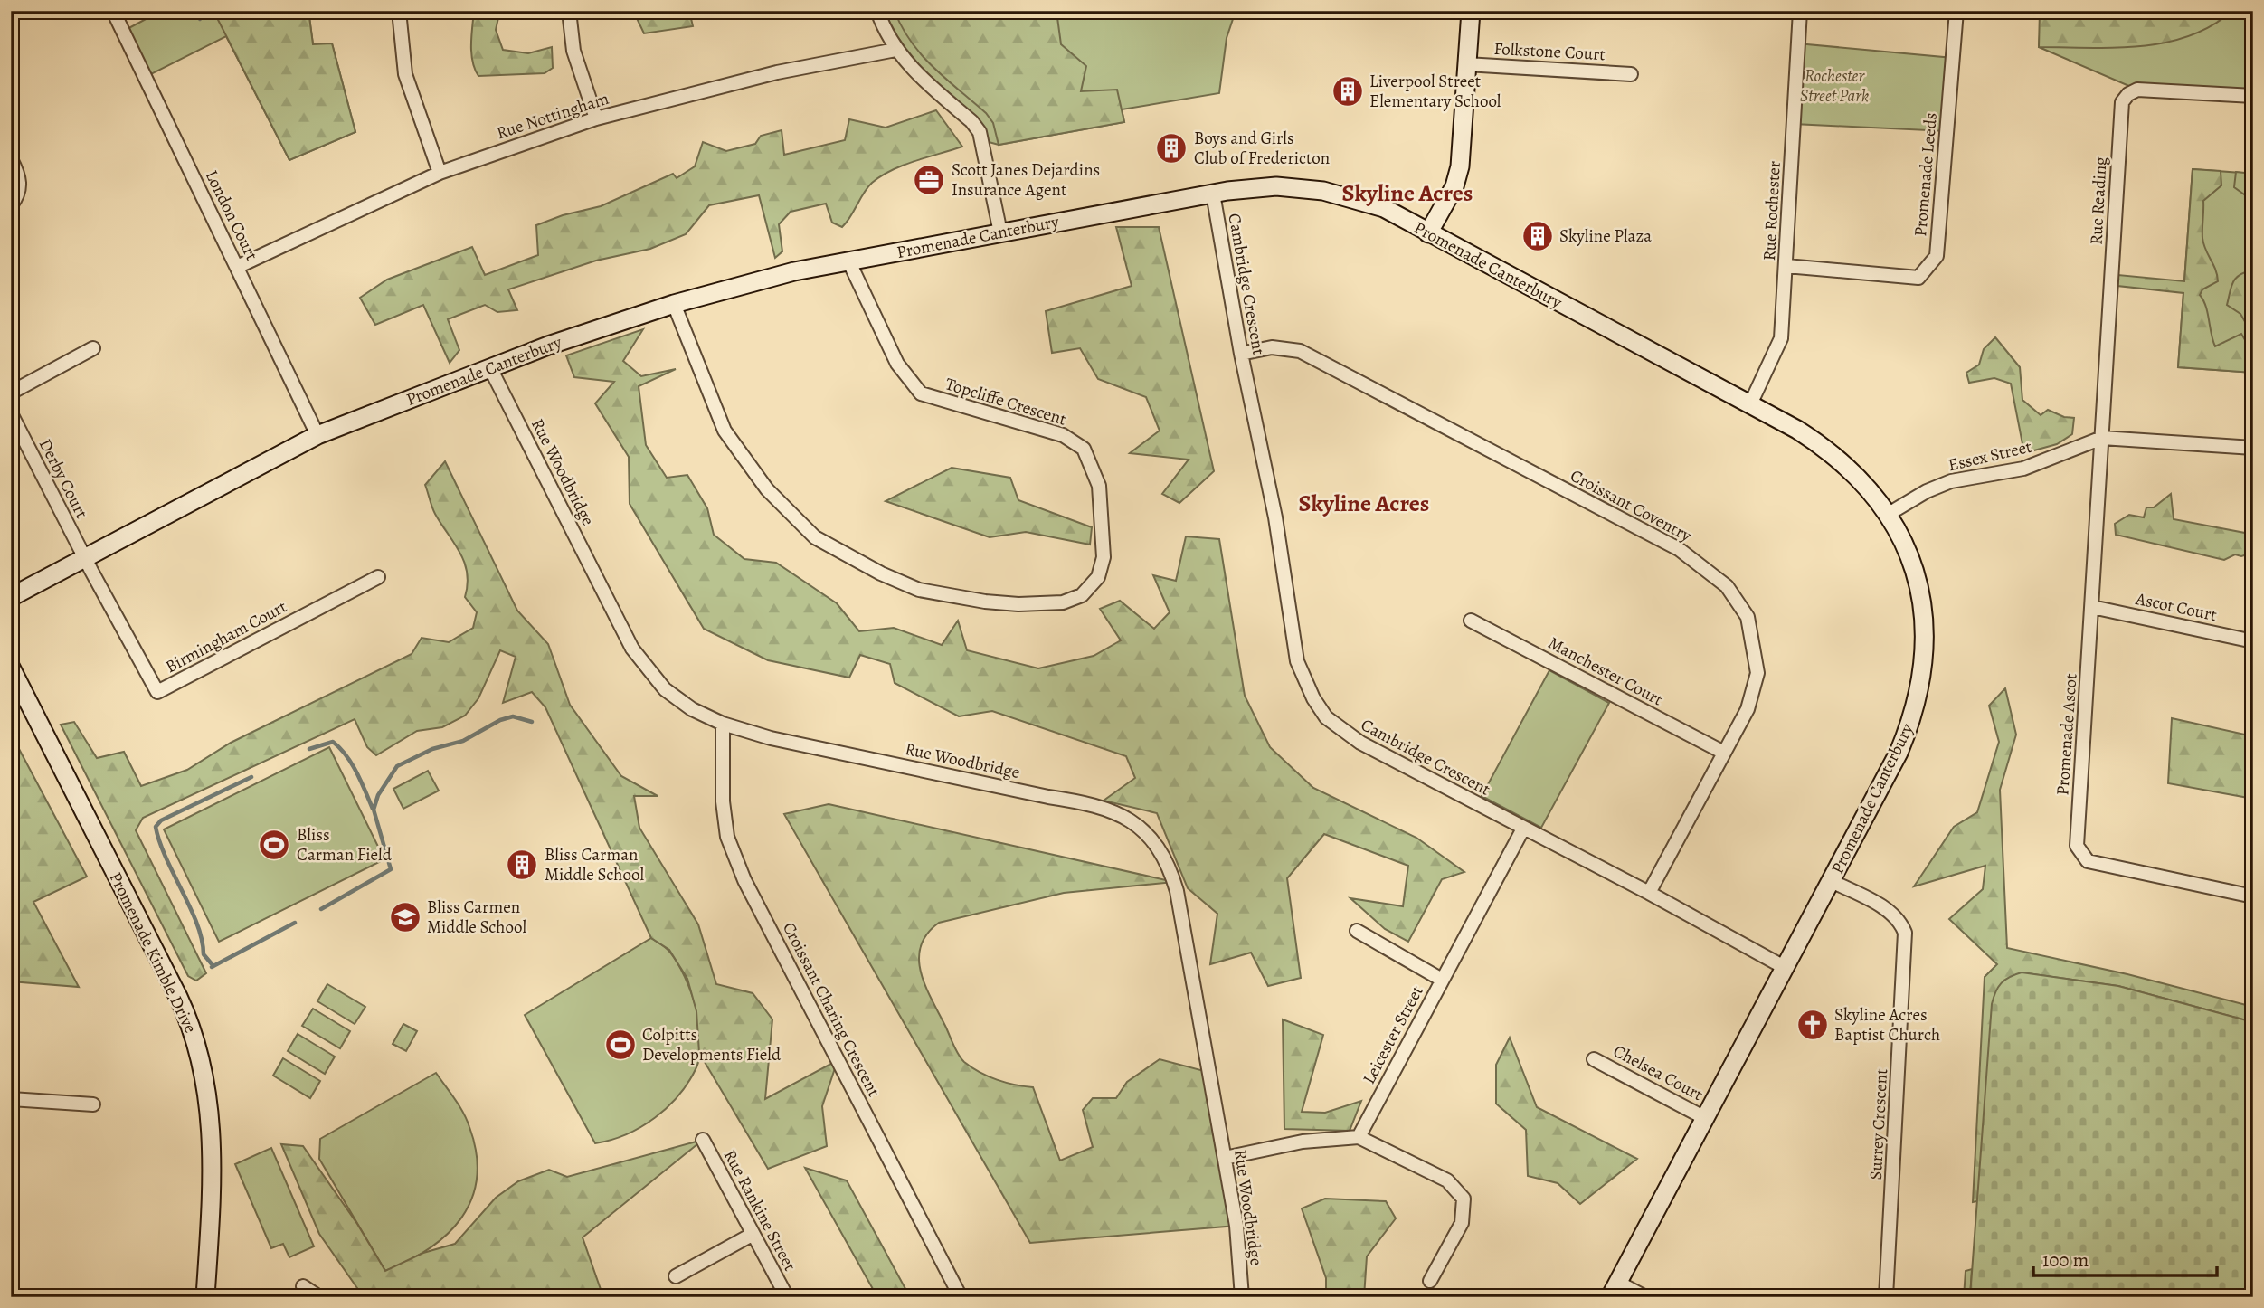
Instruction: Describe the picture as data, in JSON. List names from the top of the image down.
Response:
{
  "streets": {
    "street": [
      "Folkstone Court",
      "Rue Nottingham",
      "Promenade Leeds",
      "Rue Reading",
      "Rue Rochester",
      "London Court",
      "Promenade Canterbury",
      "Cambridge Crescent",
      "Topcliffe Crescent",
      "Essex Street",
      "Rue Woodbridge",
      "Derby Court",
      "Croissant Coventry",
      "Ascot Court",
      "Birmingham Court",
      "Manchester Court",
      "Promenade Ascot",
      "Promenade Kimble Drive",
      "Croissant Charing Crescent",
      "Leicester Street",
      "Chelsea Court",
      "Surrey Crescent",
      "Rue Rankine Street"
    ]
  },
  "crossings": [
    ["Rue Nottingham", "London Court"],
    ["Promenade Leeds", "Rue Rochester"],
    ["Rue Reading", "Essex Street"],
    ["Rue Reading", "Promenade Ascot"],
    ["Rue Rochester", "Promenade Canterbury"],
    ["London Court", "Promenade Canterbury"],
    ["Promenade Canterbury", "Cambridge Crescent"],
    ["Promenade Canterbury", "Topcliffe Crescent"],
    ["Promenade Canterbury", "Essex Street"],
    ["Promenade Canterbury", "Rue Woodbridge"],
    ["Promenade Canterbury", "Derby Court"],
    ["Promenade Canterbury", "Birmingham Court"],
    ["Promenade Canterbury", "Chelsea Court"],
    ["Promenade Canterbury", "Surrey Crescent"],
    ["Cambridge Crescent", "Croissant Coventry"],
    ["Cambridge Crescent", "Leicester Street"],
    ["Essex Street", "Promenade Ascot"],
    ["Rue Woodbridge", "Croissant Charing Crescent"],
    ["Derby Court", "Birmingham Court"],
    ["Croissant Coventry", "Manchester Court"],
    ["Ascot Court", "Promenade Ascot"]
  ],
  "districts": ["Skyline Acres", "Skyline Acres"],
  "parks": ["Rochester Street Park"],
  "places": {
    "building": [
      "Liverpool Street Elementary School",
      "Boys and Girls Club of Fredericton",
      "Skyline Plaza",
      "Bliss Carman Middle School"
    ],
    "office": ["Scott Janes Dejardins Insurance Agent"],
    "sports": ["Bliss Carman Field", "Colpitts Developments Field"],
    "school or university": ["Bliss Carmen Middle School"],
    "church": ["Skyline Acres Baptist Church"]
  },
  "scale_bar": "100 m"
}
